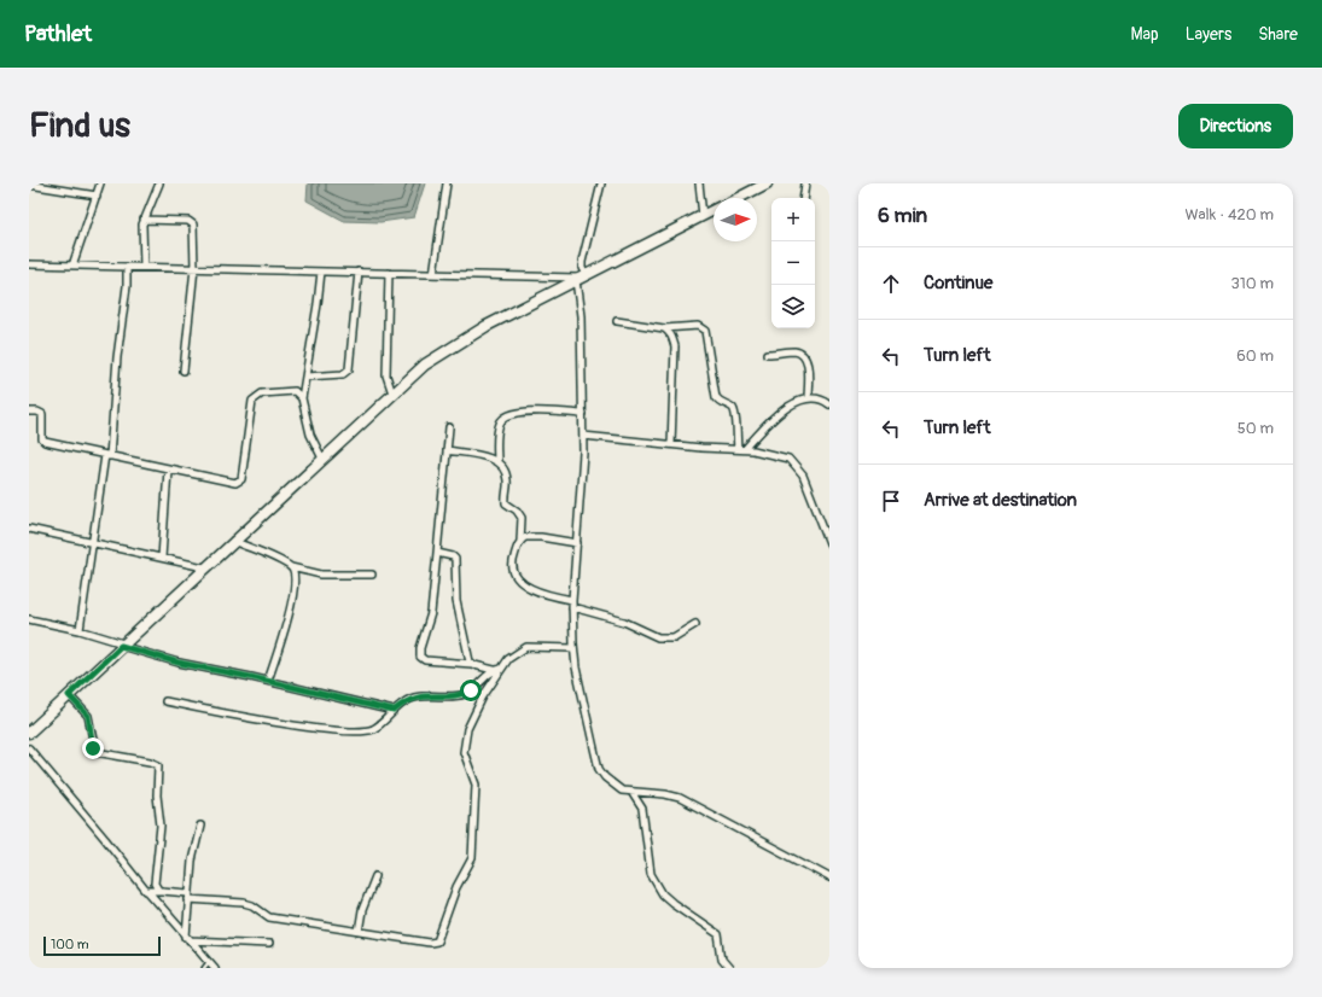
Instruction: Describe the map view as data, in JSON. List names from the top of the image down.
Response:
{
  "scale_bar": "100 m",
  "north": "right",
  "page": {
    "header": "Pathlet",
    "nav": ["Map", "Layers", "Share"],
    "buttons": "Directions",
    "title": "Find us",
    "heading": ["6 min", "Walk · 420 m"],
    "map_buttons": ["+", "−"],
    "list": [
      ["Continue", "310 m"],
      ["Turn left", "60 m"],
      ["Turn left", "50 m"],
      "Arrive at destination"
    ],
    "scale": "100 m"
  }
}
